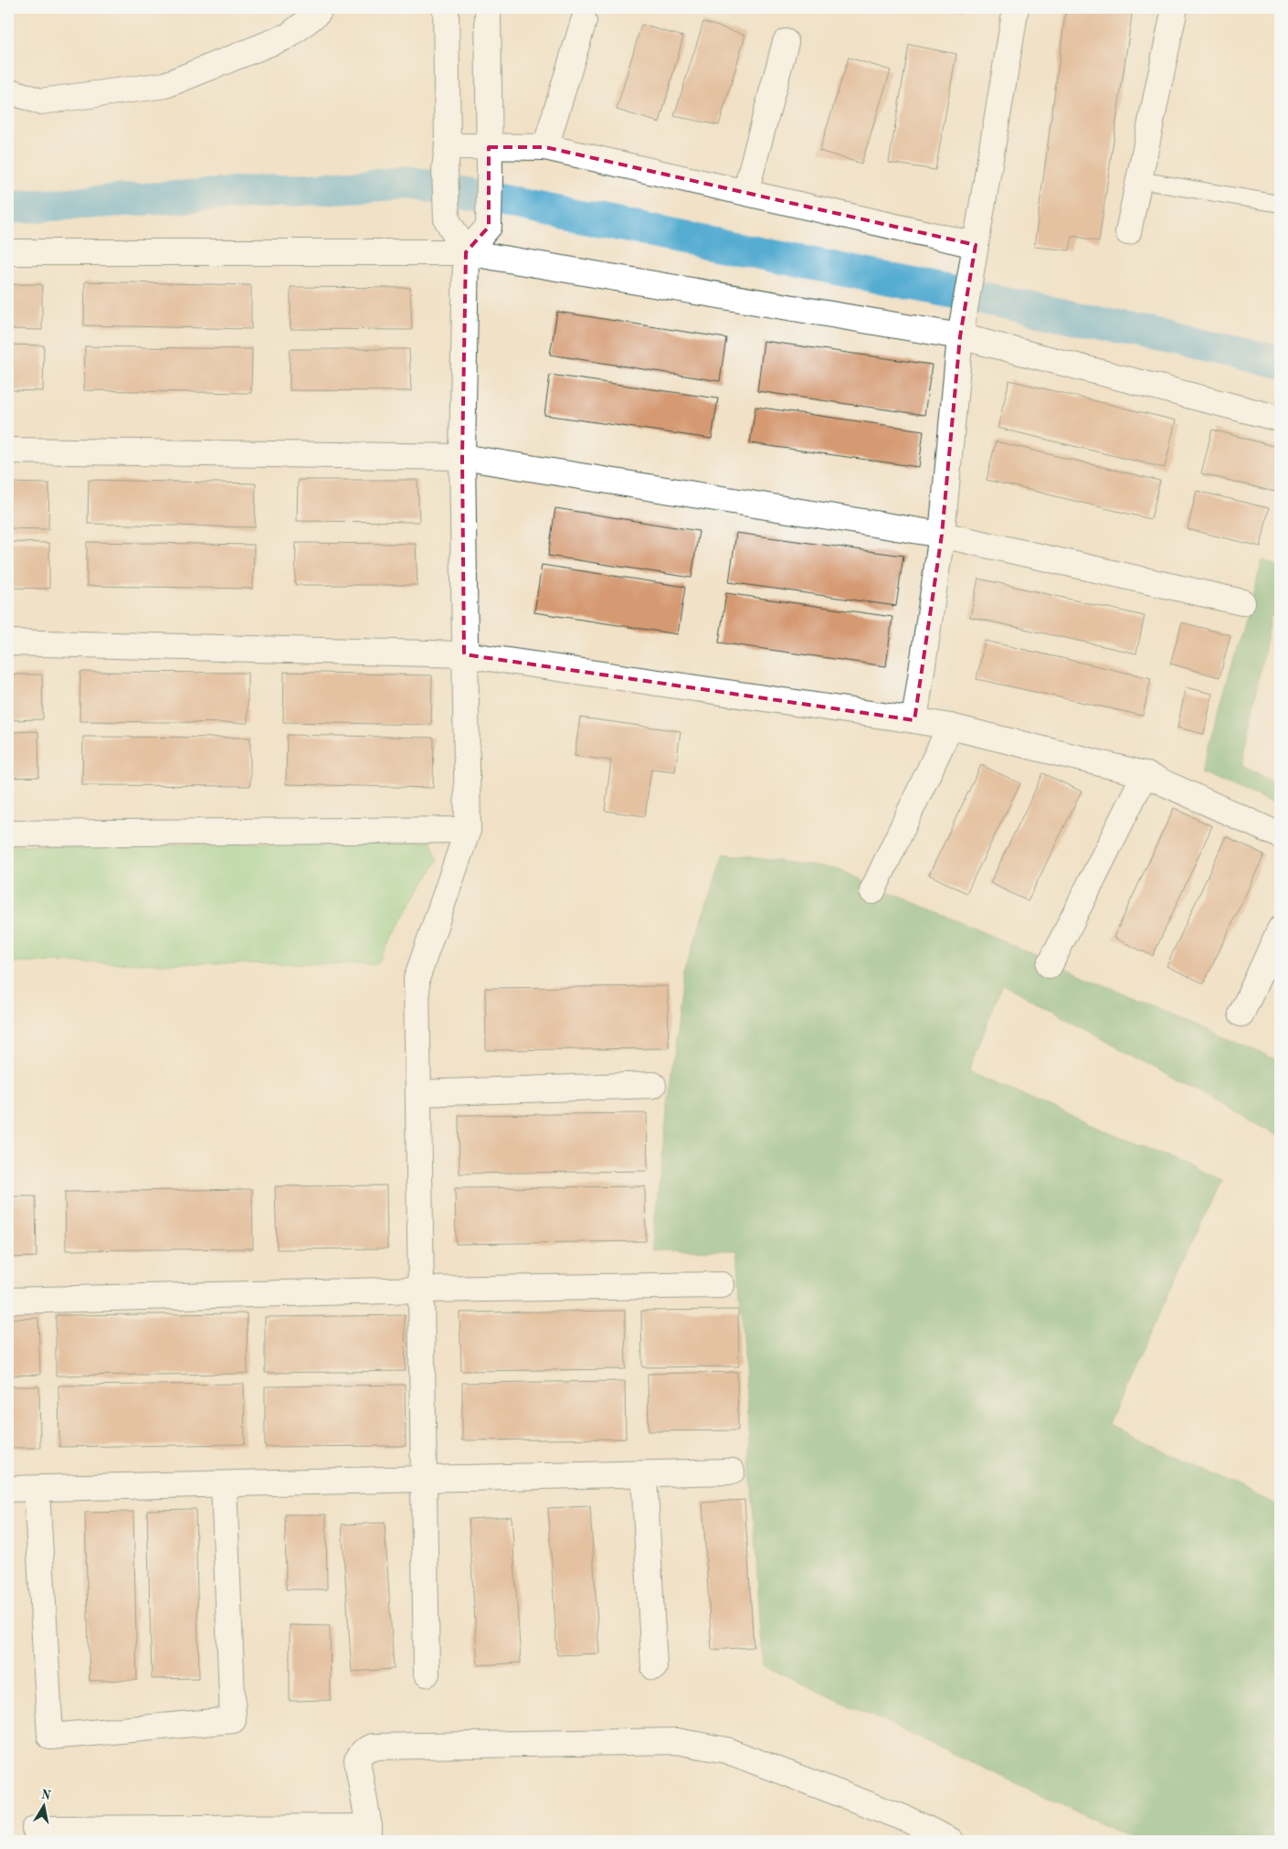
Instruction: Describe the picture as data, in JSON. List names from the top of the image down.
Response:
{
  "north": "top"
}
